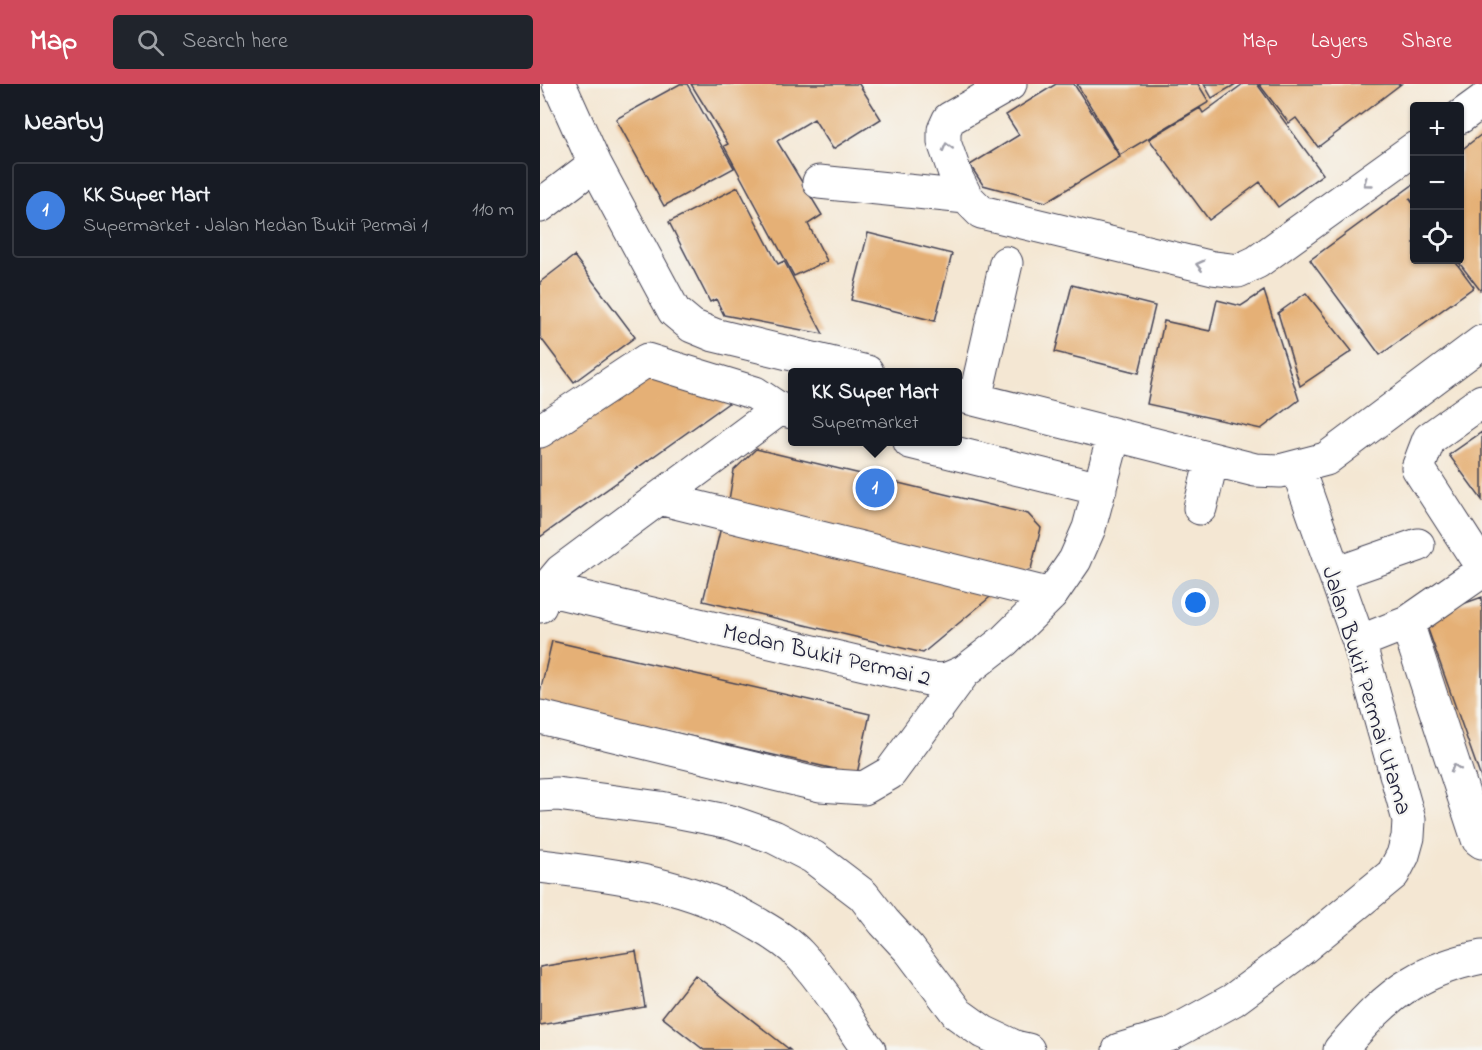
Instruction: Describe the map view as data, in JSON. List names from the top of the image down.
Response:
{
  "streets": {
    "street": ["Medan Bukit Permai 2", "Jalan Bukit Permai Utama"]
  },
  "page": {
    "header": "Map",
    "search": "Search here",
    "nav": ["Map", "Layers", "Share"],
    "heading": "Nearby",
    "map_buttons": ["+", "−"],
    "list": [
      {
        "mark": "1",
        "name": "KK Super Mart",
        "note": "Supermarket · Jalan Medan Bukit Permai 1",
        "value": "110 m"
      }
    ],
    "popup": ["KK Super Mart", "Supermarket"],
    "pins": "1"
  }
}
